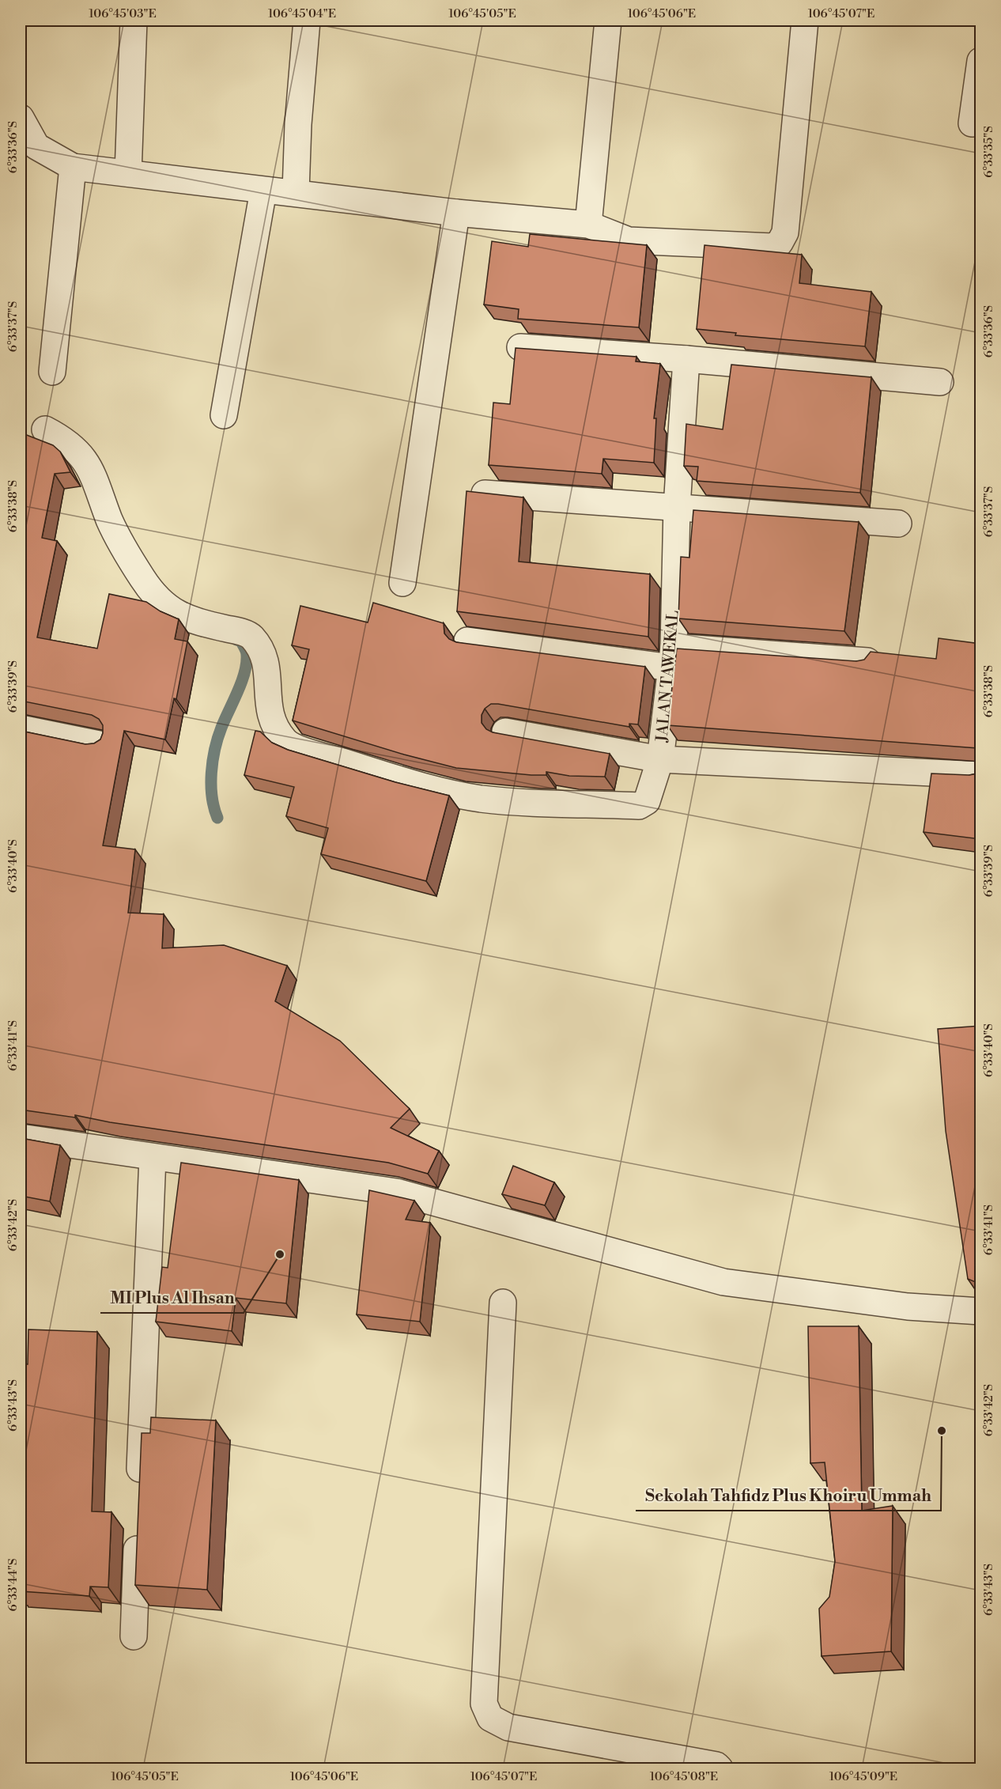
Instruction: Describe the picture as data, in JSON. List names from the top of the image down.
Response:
{
  "streets": {
    "street": ["JALAN TAWEKAL"]
  },
  "places": ["MI Plus Al Ihsan", "Sekolah Tahfidz Plus Khoiru Ummah"],
  "coordinates": [
    "106°45'03\"E",
    "106°45'04\"E",
    "106°45'05\"E",
    "106°45'06\"E",
    "106°45'07\"E",
    "6°33'36\"S",
    "6°33'35\"S",
    "6°33'37\"S",
    "6°33'38\"S",
    "6°33'39\"S",
    "6°33'40\"S",
    "6°33'41\"S",
    "6°33'42\"S",
    "6°33'43\"S",
    "6°33'44\"S",
    "106°45'08\"E",
    "106°45'09\"E"
  ]
}
